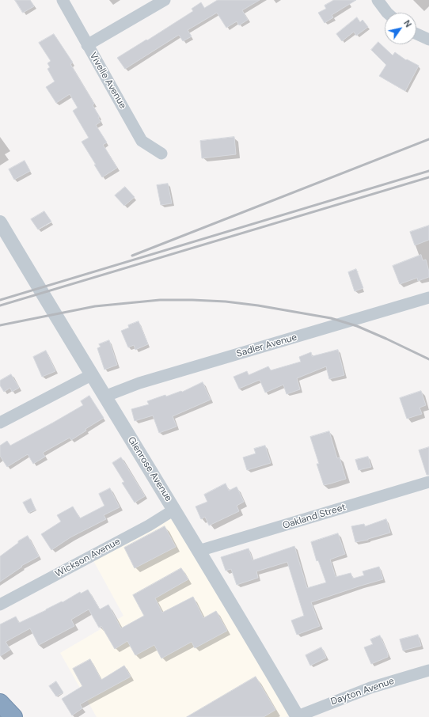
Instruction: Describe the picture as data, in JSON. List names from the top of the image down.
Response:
{
  "streets": {
    "street": [
      "Vivelle Avenue",
      "Sadler Avenue",
      "Glenrose Avenue",
      "Oakland Street",
      "Wickson Avenue",
      "Dayton Avenue"
    ]
  },
  "crossings": [
    ["Sadler Avenue", "Glenrose Avenue"],
    ["Glenrose Avenue", "Oakland Street"],
    ["Glenrose Avenue", "Wickson Avenue"],
    ["Glenrose Avenue", "Dayton Avenue"]
  ],
  "north": "top right"
}
